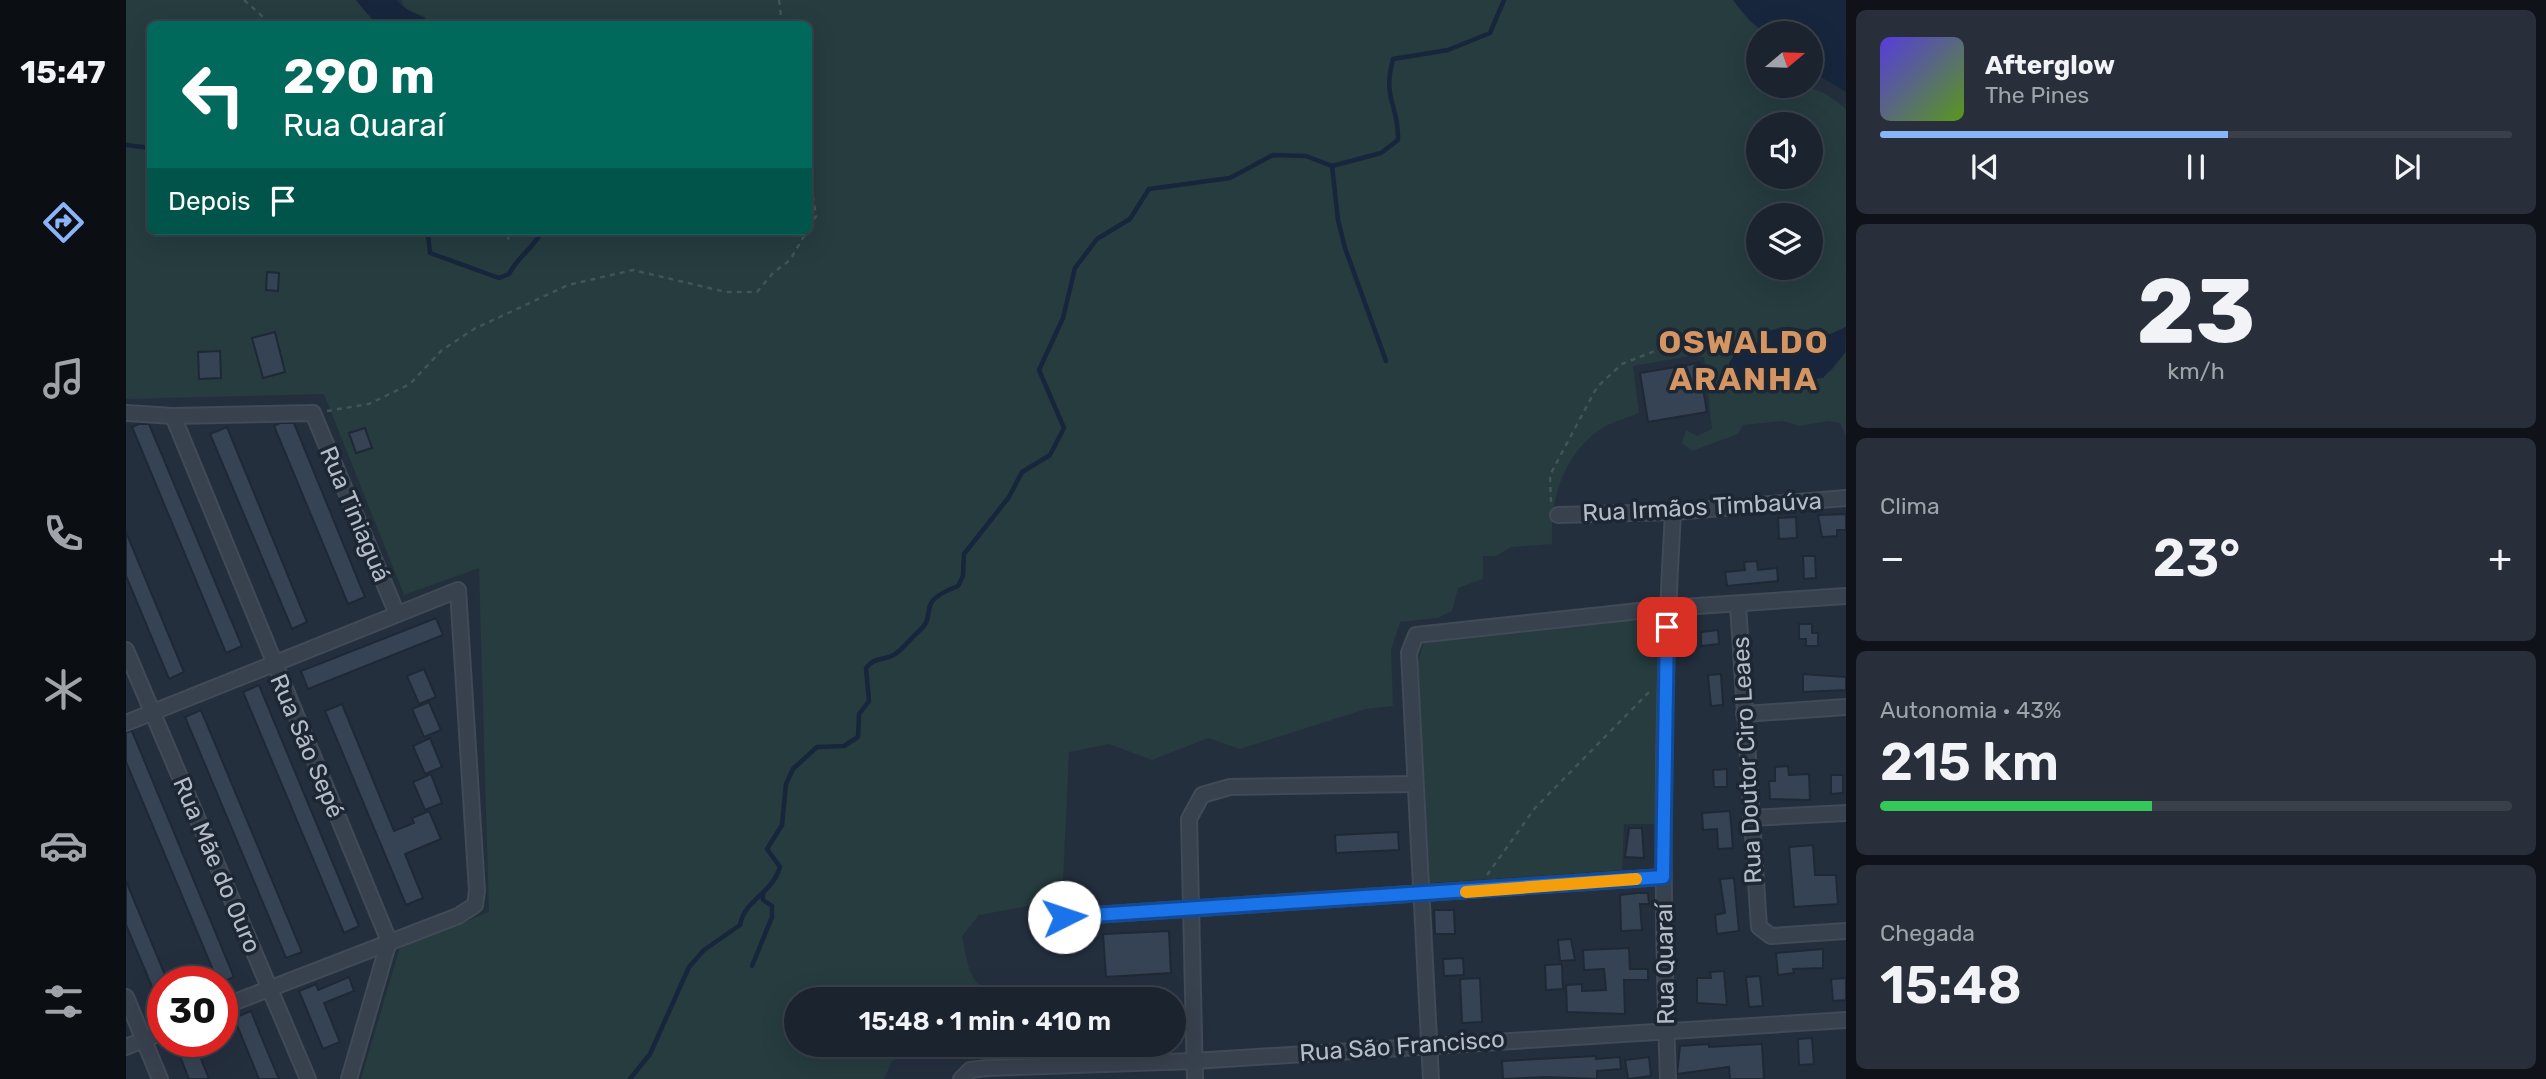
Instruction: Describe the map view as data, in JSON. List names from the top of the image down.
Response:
{
  "streets": {
    "street": [
      "Rua Irmãos Timbaúva",
      "Rua Tiniaguá",
      "Rua São Sepé",
      "Rua Doutor Ciro Leaes",
      "Rua Mãe do Ouro",
      "Rua Quaraí",
      "Rua São Francisco"
    ]
  },
  "crossings": [
    ["Rua Irmãos Timbaúva", "Rua Quaraí"],
    ["Rua Quaraí", "Rua São Francisco"]
  ],
  "districts": ["OSWALDO ARANHA"],
  "north": "right",
  "page": {
    "tabs": "15:47",
    "turn": ["290 m", "Rua Quaraí"],
    "song": ["Afterglow", "The Pines"],
    "then": "Depois",
    "tile": [
      ["23", "km/h"],
      "Clima",
      ["Autonomia · 43%", "215 km"],
      ["Chegada", "15:48"]
    ],
    "heat": ["−", "23°", "+"],
    "limit": "30",
    "trip": "15:48 · 1 min · 410 m"
  }
}
